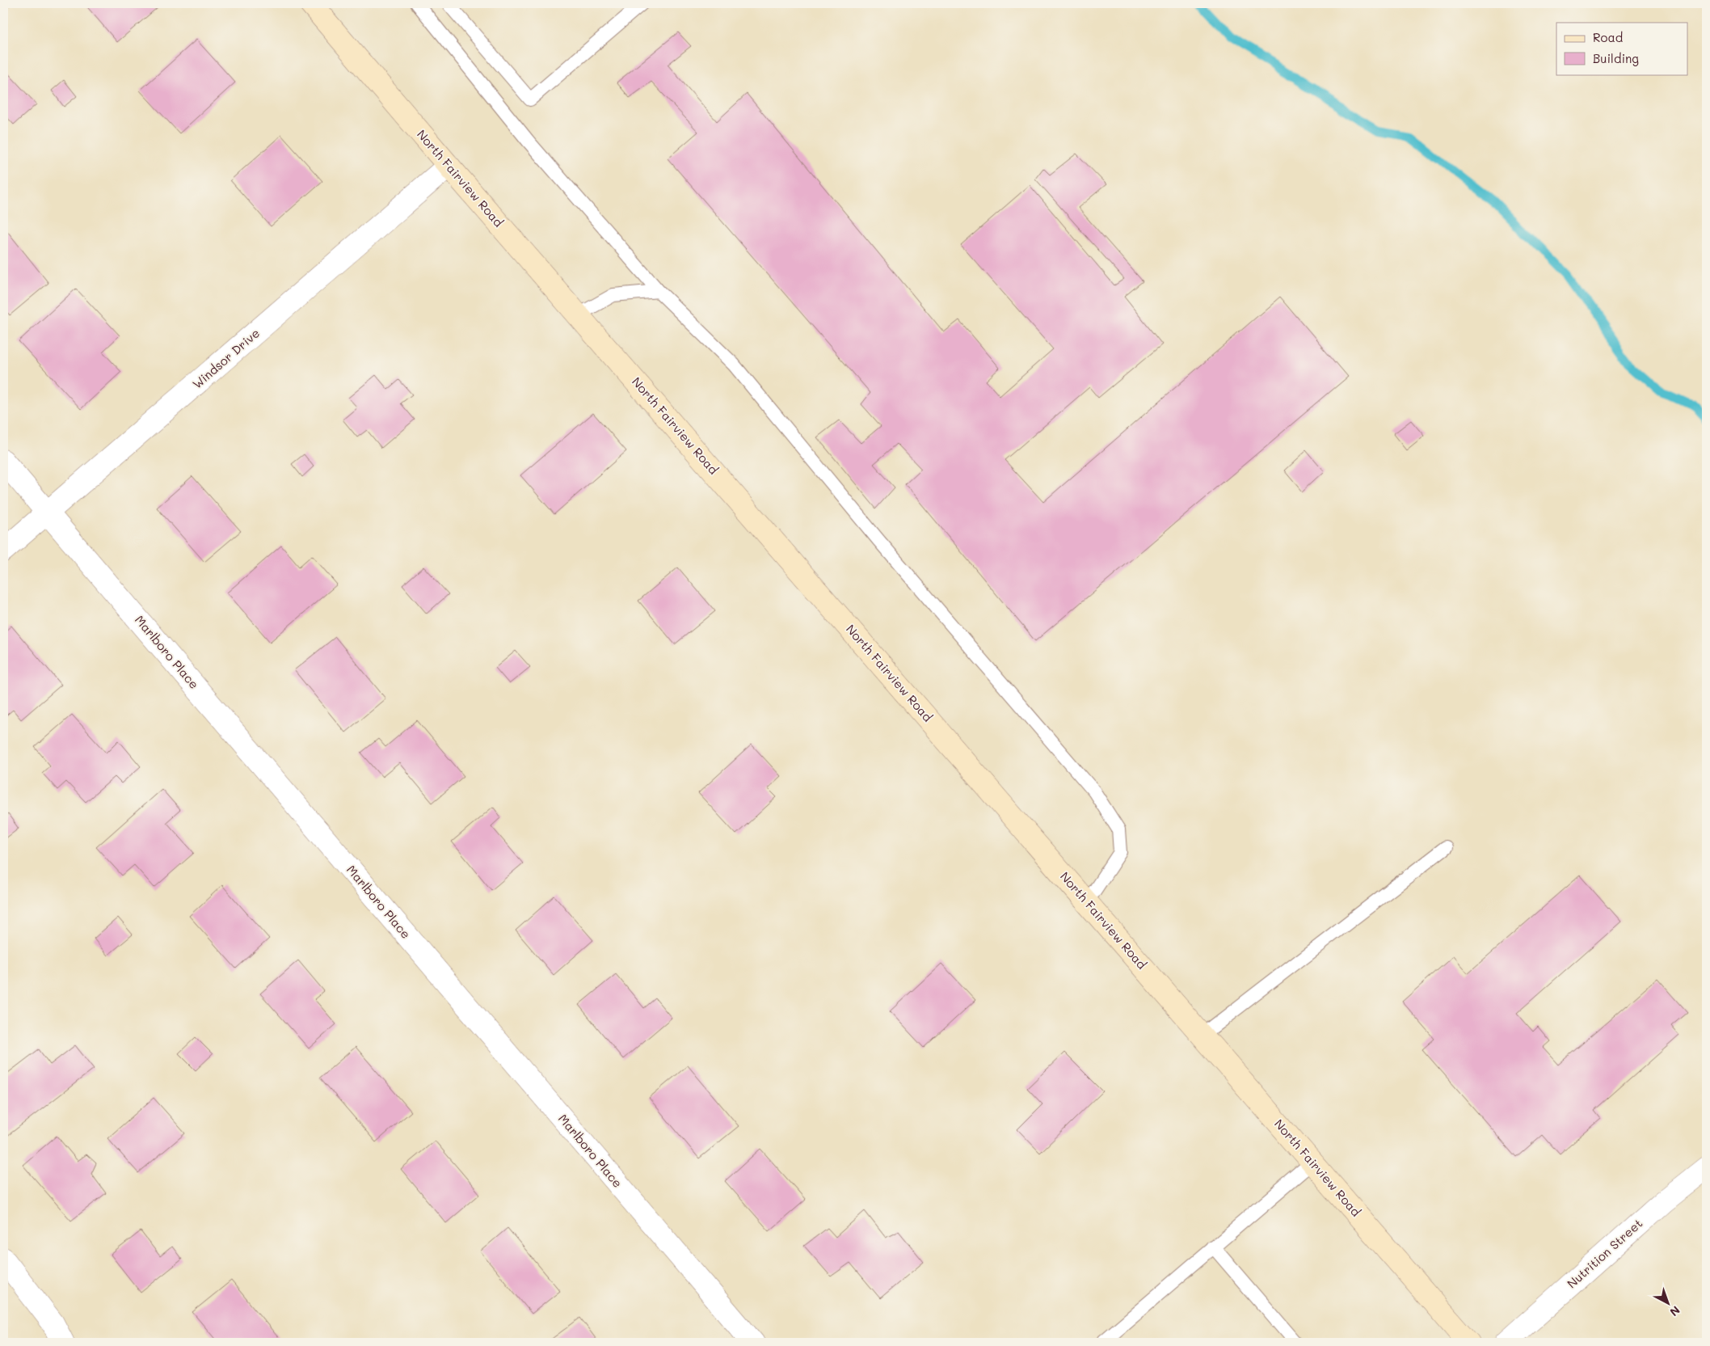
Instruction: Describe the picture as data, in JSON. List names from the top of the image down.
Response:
{
  "streets": {
    "main road": ["North Fairview Road"],
    "street": ["Windsor Drive", "Marlboro Place", "Nutrition Street"]
  },
  "crossings": [
    ["North Fairview Road", "Windsor Drive"],
    ["Windsor Drive", "Marlboro Place"]
  ],
  "legend": ["Road", "Building"],
  "north": "bottom right"
}
